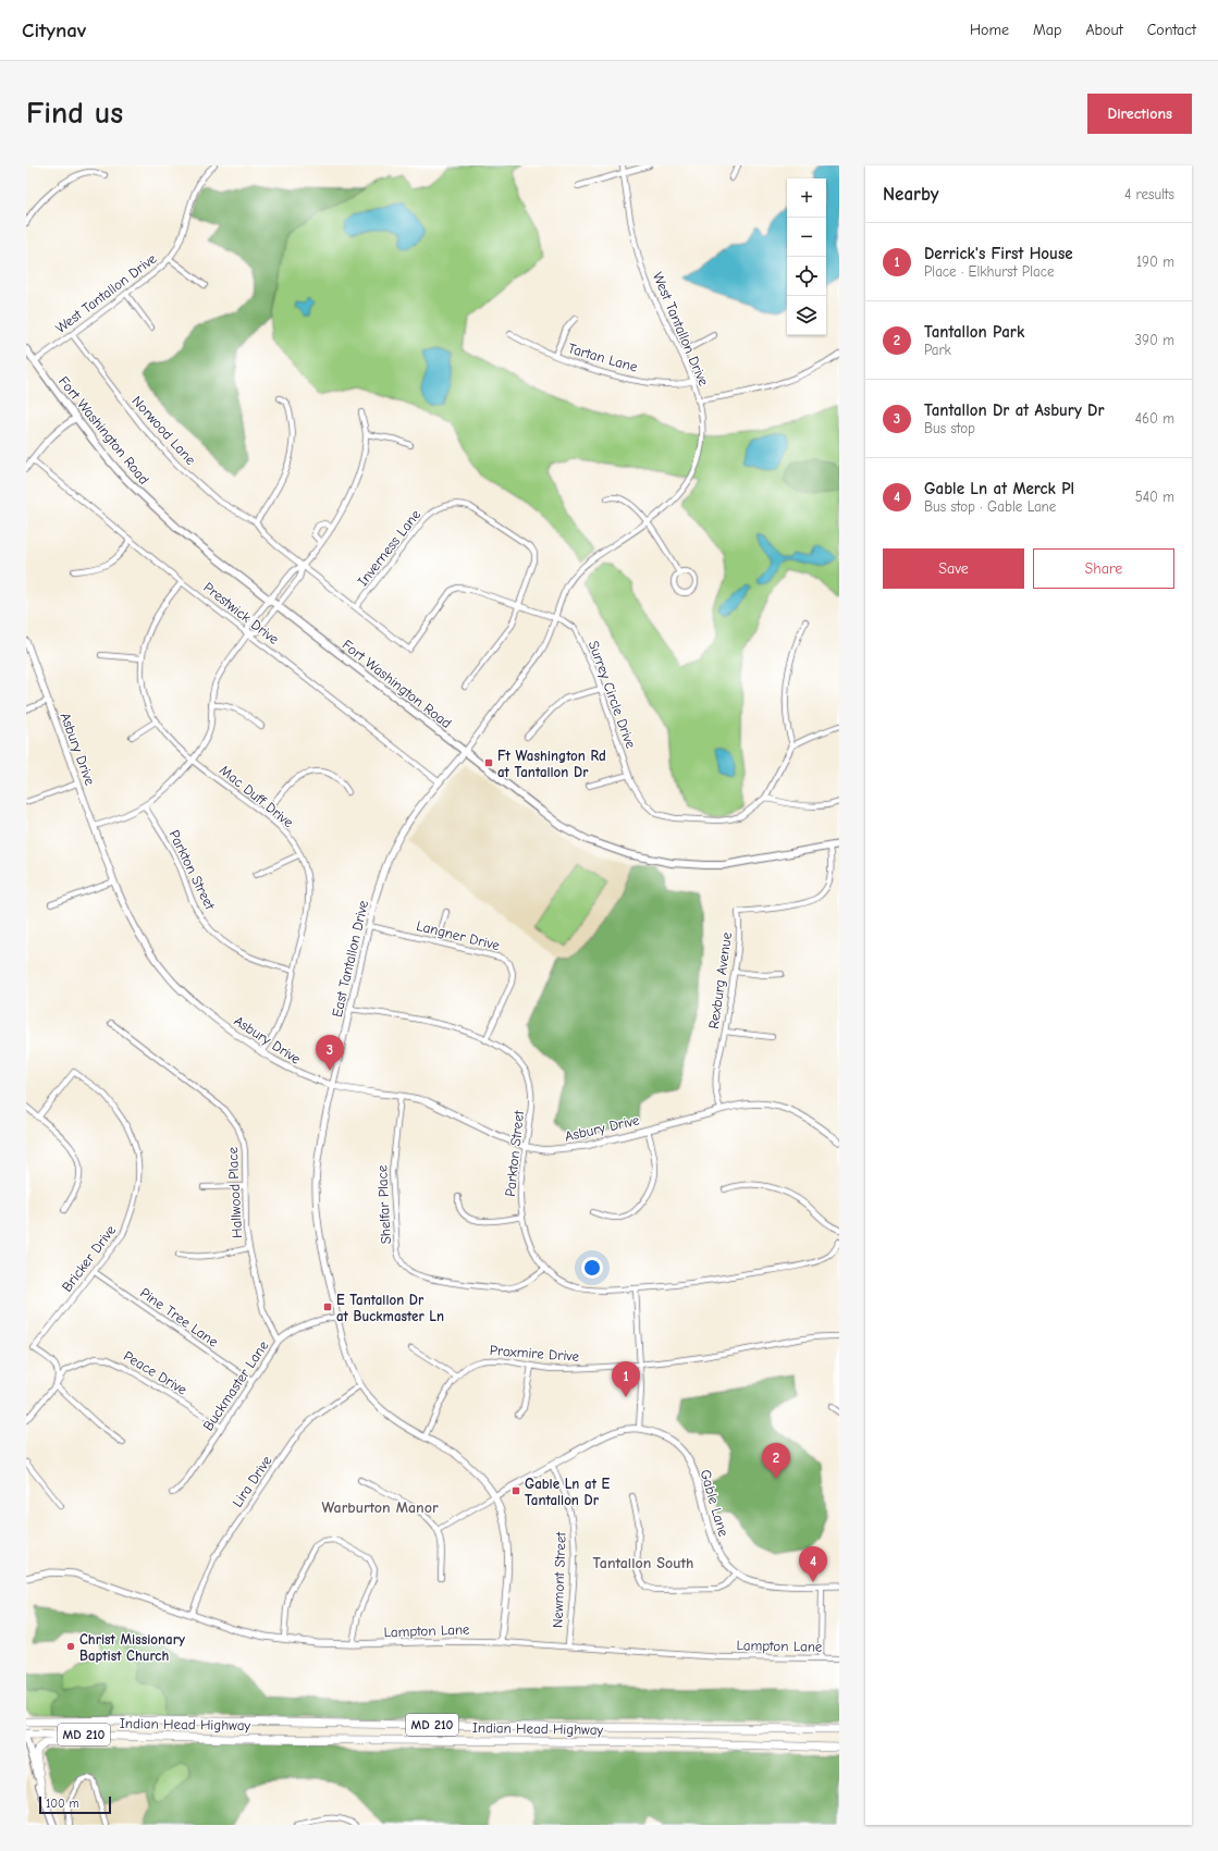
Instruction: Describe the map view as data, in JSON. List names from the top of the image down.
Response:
{
  "streets": {
    "highway": ["Indian Head Highway", "MD 210"],
    "main road": ["Fort Washington Road"],
    "street": [
      "West Tantallon Drive",
      "Tartan Lane",
      "Norwood Lane",
      "Inverness Lane",
      "Prestwick Drive",
      "Surrey Circle Drive",
      "Asbury Drive",
      "Mac Duff Drive",
      "Parkton Street",
      "Langner Drive",
      "East Tantallon Drive",
      "Rexburg Avenue",
      "Hallwood Place",
      "Shelfar Place",
      "Bricker Drive",
      "Pine Tree Lane",
      "Proxmire Drive",
      "Peace Drive",
      "Buckmaster Lane",
      "Lira Drive",
      "Gable Lane",
      "Newmont Street",
      "Lampton Lane"
    ]
  },
  "crossings": [
    ["West Tantallon Drive", "Tartan Lane"],
    ["West Tantallon Drive", "Fort Washington Road"],
    ["West Tantallon Drive", "Norwood Lane"],
    ["West Tantallon Drive", "Surrey Circle Drive"],
    ["West Tantallon Drive", "East Tantallon Drive"],
    ["Fort Washington Road", "East Tantallon Drive"],
    ["Fort Washington Road", "Rexburg Avenue"],
    ["Norwood Lane", "Surrey Circle Drive"],
    ["Inverness Lane", "Surrey Circle Drive"],
    ["Prestwick Drive", "Mac Duff Drive"],
    ["Prestwick Drive", "East Tantallon Drive"],
    ["Asbury Drive", "Mac Duff Drive"],
    ["Asbury Drive", "Parkton Street"],
    ["Asbury Drive", "East Tantallon Drive"],
    ["Asbury Drive", "Rexburg Avenue"],
    ["Asbury Drive", "Shelfar Place"],
    ["Mac Duff Drive", "Parkton Street"],
    ["Parkton Street", "Langner Drive"],
    ["Parkton Street", "East Tantallon Drive"],
    ["Parkton Street", "Shelfar Place"],
    ["Langner Drive", "East Tantallon Drive"],
    ["East Tantallon Drive", "Proxmire Drive"],
    ["East Tantallon Drive", "Buckmaster Lane"],
    ["East Tantallon Drive", "Lira Drive"],
    ["East Tantallon Drive", "Gable Lane"],
    ["East Tantallon Drive", "Lampton Lane"],
    ["Hallwood Place", "Buckmaster Lane"],
    ["Bricker Drive", "Pine Tree Lane"],
    ["Bricker Drive", "Peace Drive"],
    ["Pine Tree Lane", "Buckmaster Lane"],
    ["Peace Drive", "Buckmaster Lane"],
    ["Lira Drive", "Lampton Lane"],
    ["Gable Lane", "Newmont Street"],
    ["Newmont Street", "Lampton Lane"]
  ],
  "districts": ["Warburton Manor", "Tantallon South"],
  "places": {
    "transit": ["Ft Washington Rd at Tantallon Dr", "E Tantallon Dr at Buckmaster Ln", "Gable Ln at E Tantallon Dr"],
    "other": ["Christ Missionary Baptist Church"]
  },
  "scale_bar": "100 m",
  "page": {
    "header": "Citynav",
    "nav": [
      "Home",
      "Map",
      "About",
      "Contact"
    ],
    "buttons": [
      "Directions",
      ["Save", "Share"]
    ],
    "title": "Find us",
    "heading": ["Nearby", "4 results"],
    "map_buttons": ["+", "−"],
    "list": [
      {
        "mark": "1",
        "name": "Derrick's First House",
        "note": "Place · Elkhurst Place",
        "value": "190 m"
      },
      {
        "mark": "2",
        "name": "Tantallon Park",
        "note": "Park",
        "value": "390 m"
      },
      {
        "mark": "3",
        "name": "Tantallon Dr at Asbury Dr",
        "note": "Bus stop",
        "value": "460 m"
      },
      {
        "mark": "4",
        "name": "Gable Ln at Merck Pl",
        "note": "Bus stop · Gable Lane",
        "value": "540 m"
      }
    ],
    "pins": [
      "3",
      "1",
      "2",
      "4"
    ],
    "scale": "100 m"
  }
}
